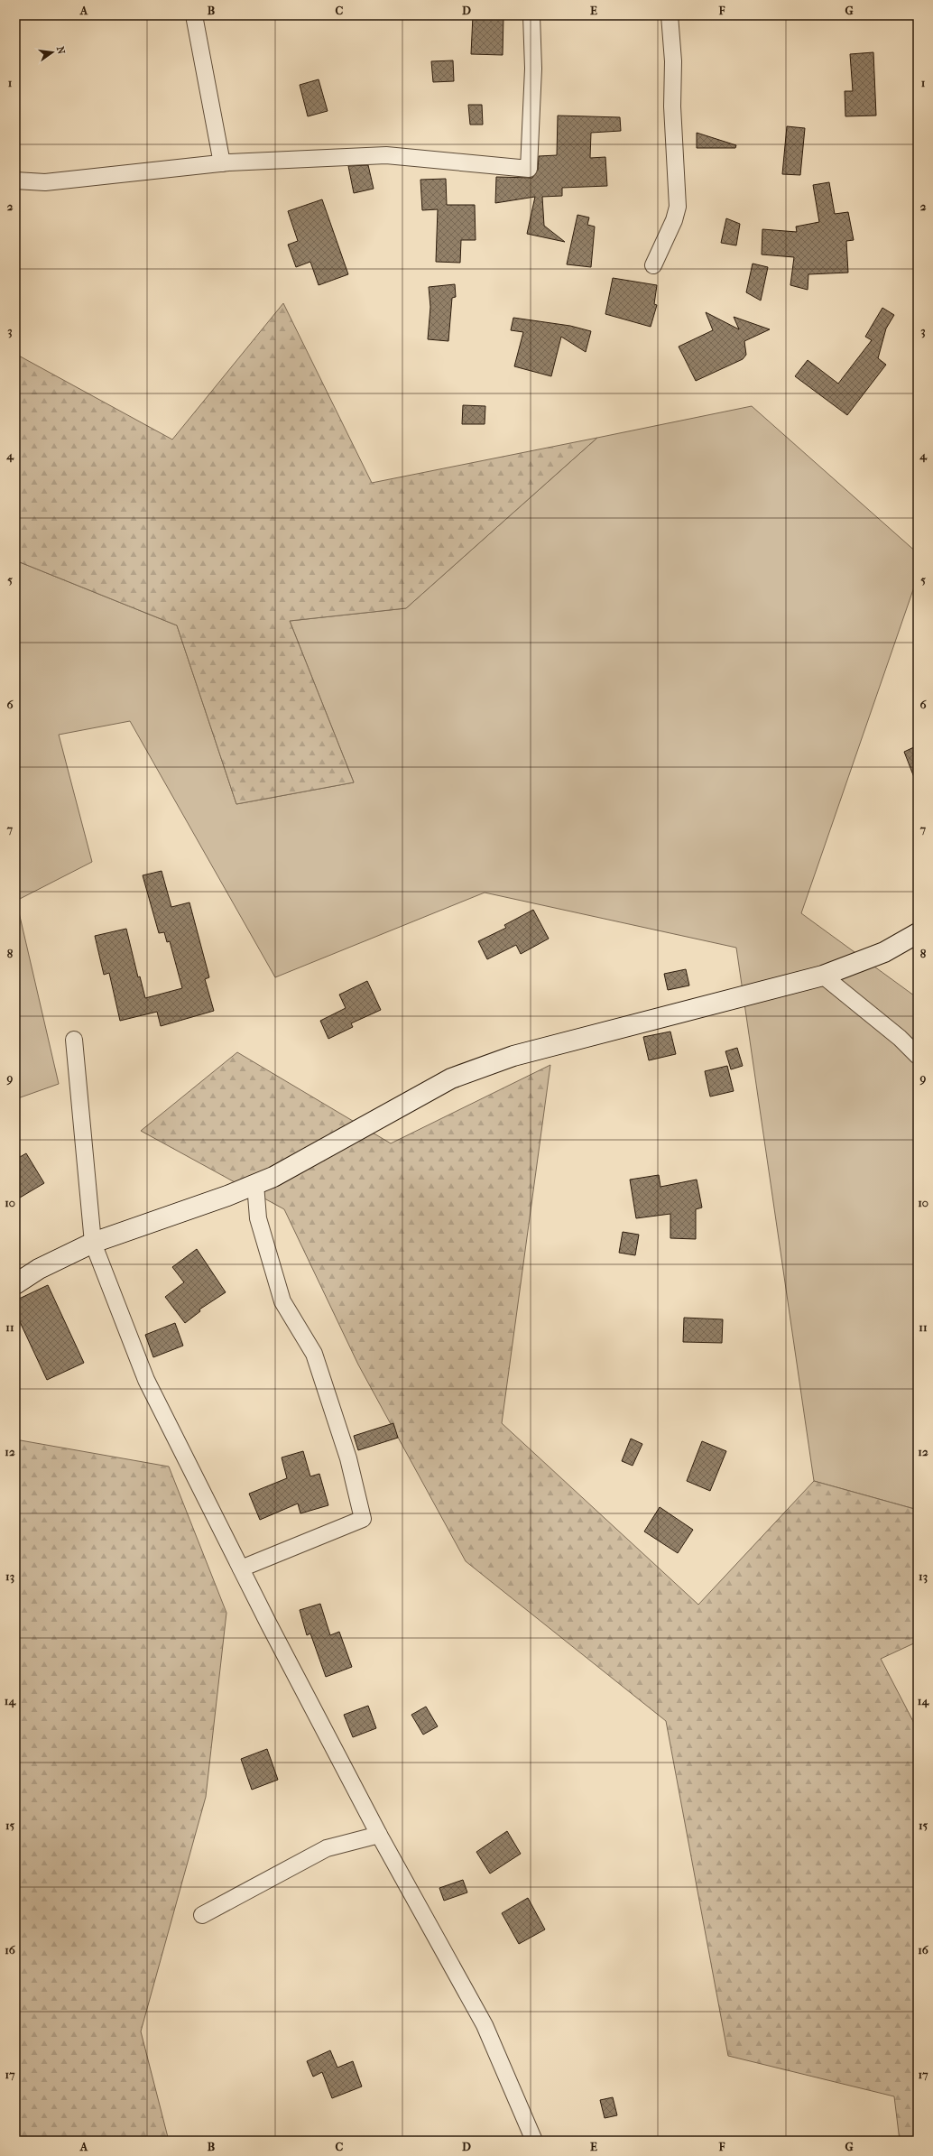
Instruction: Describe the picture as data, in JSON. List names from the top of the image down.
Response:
{
  "north": "right",
  "grid": {
    "columns": [
      "A",
      "B",
      "C",
      "D",
      "E",
      "F",
      "G"
    ],
    "rows": [
      "1",
      "2",
      "3",
      "4",
      "5",
      "6",
      "7",
      "8",
      "9",
      "10",
      "11",
      "12",
      "13",
      "14",
      "15",
      "16",
      "17"
    ]
  }
}
